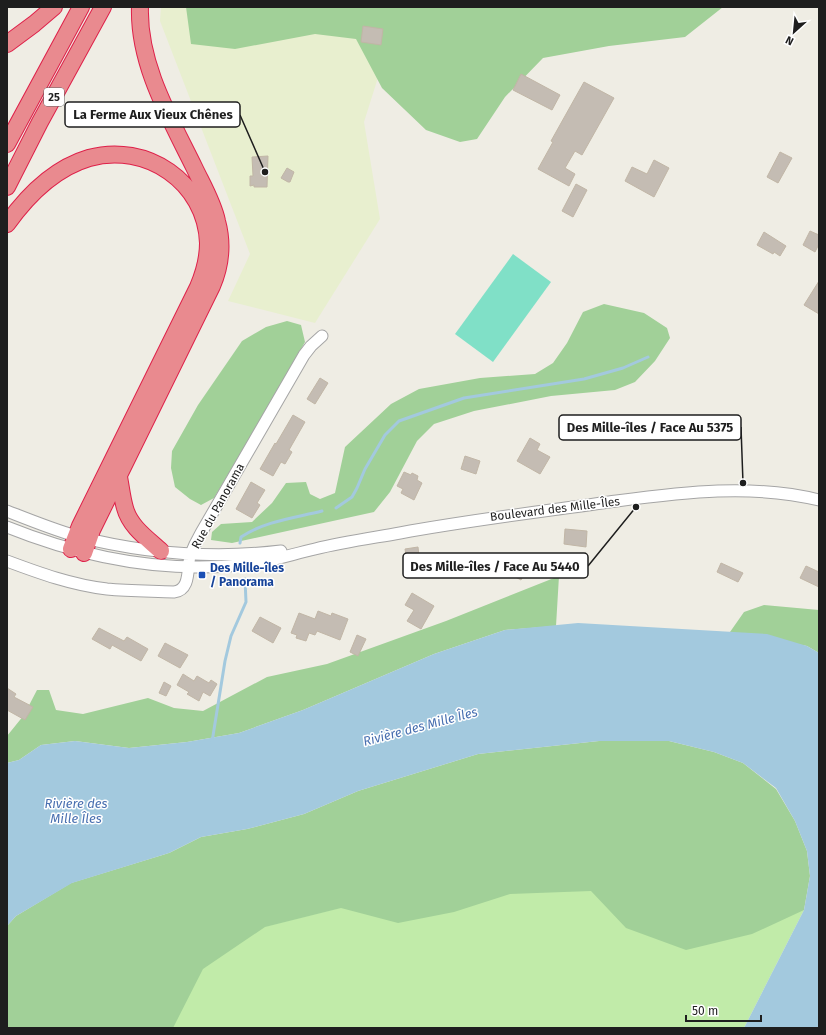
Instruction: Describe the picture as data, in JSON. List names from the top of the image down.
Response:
{
  "streets": {
    "highway": ["25"],
    "street": ["Rue du Panorama", "Boulevard des Mille-Îles"]
  },
  "crossings": [
    ["Rue du Panorama", "Boulevard des Mille-Îles"]
  ],
  "water": ["Rivière des Mille Îles"],
  "places": {
    "other": ["La Ferme Aux Vieux Chênes", "Des Mille-îles / Face Au 5375", "Des Mille-îles / Face Au 5440"],
    "transit": ["Des Mille-îles / Panorama"]
  },
  "scale_bar": "50 m",
  "north": "bottom left"
}
